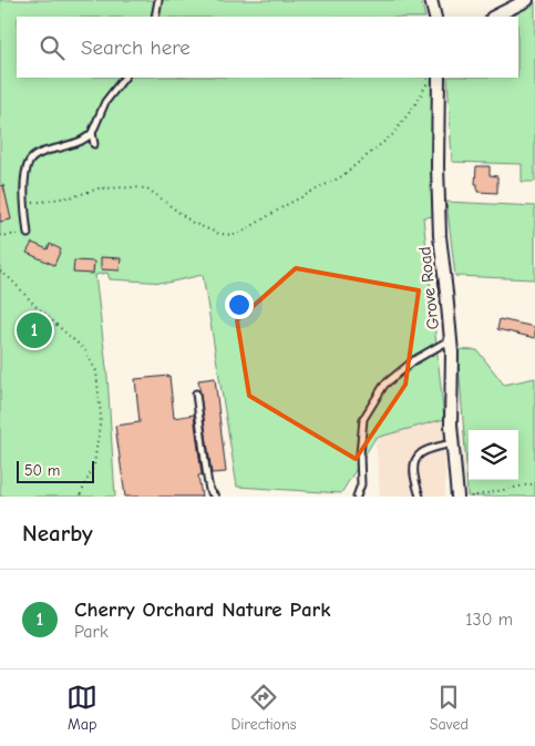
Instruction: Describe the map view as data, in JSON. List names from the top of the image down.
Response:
{
  "streets": {
    "street": ["Grove Road"]
  },
  "scale_bar": "50 m",
  "page": {
    "search": "Search here",
    "pins": "1",
    "scale": "50 m",
    "heading": "Nearby",
    "list": [
      {
        "mark": "1",
        "name": "Cherry Orchard Nature Park",
        "note": "Park",
        "value": "130 m"
      }
    ],
    "nav": ["Map", "Directions", "Saved"]
  }
}
